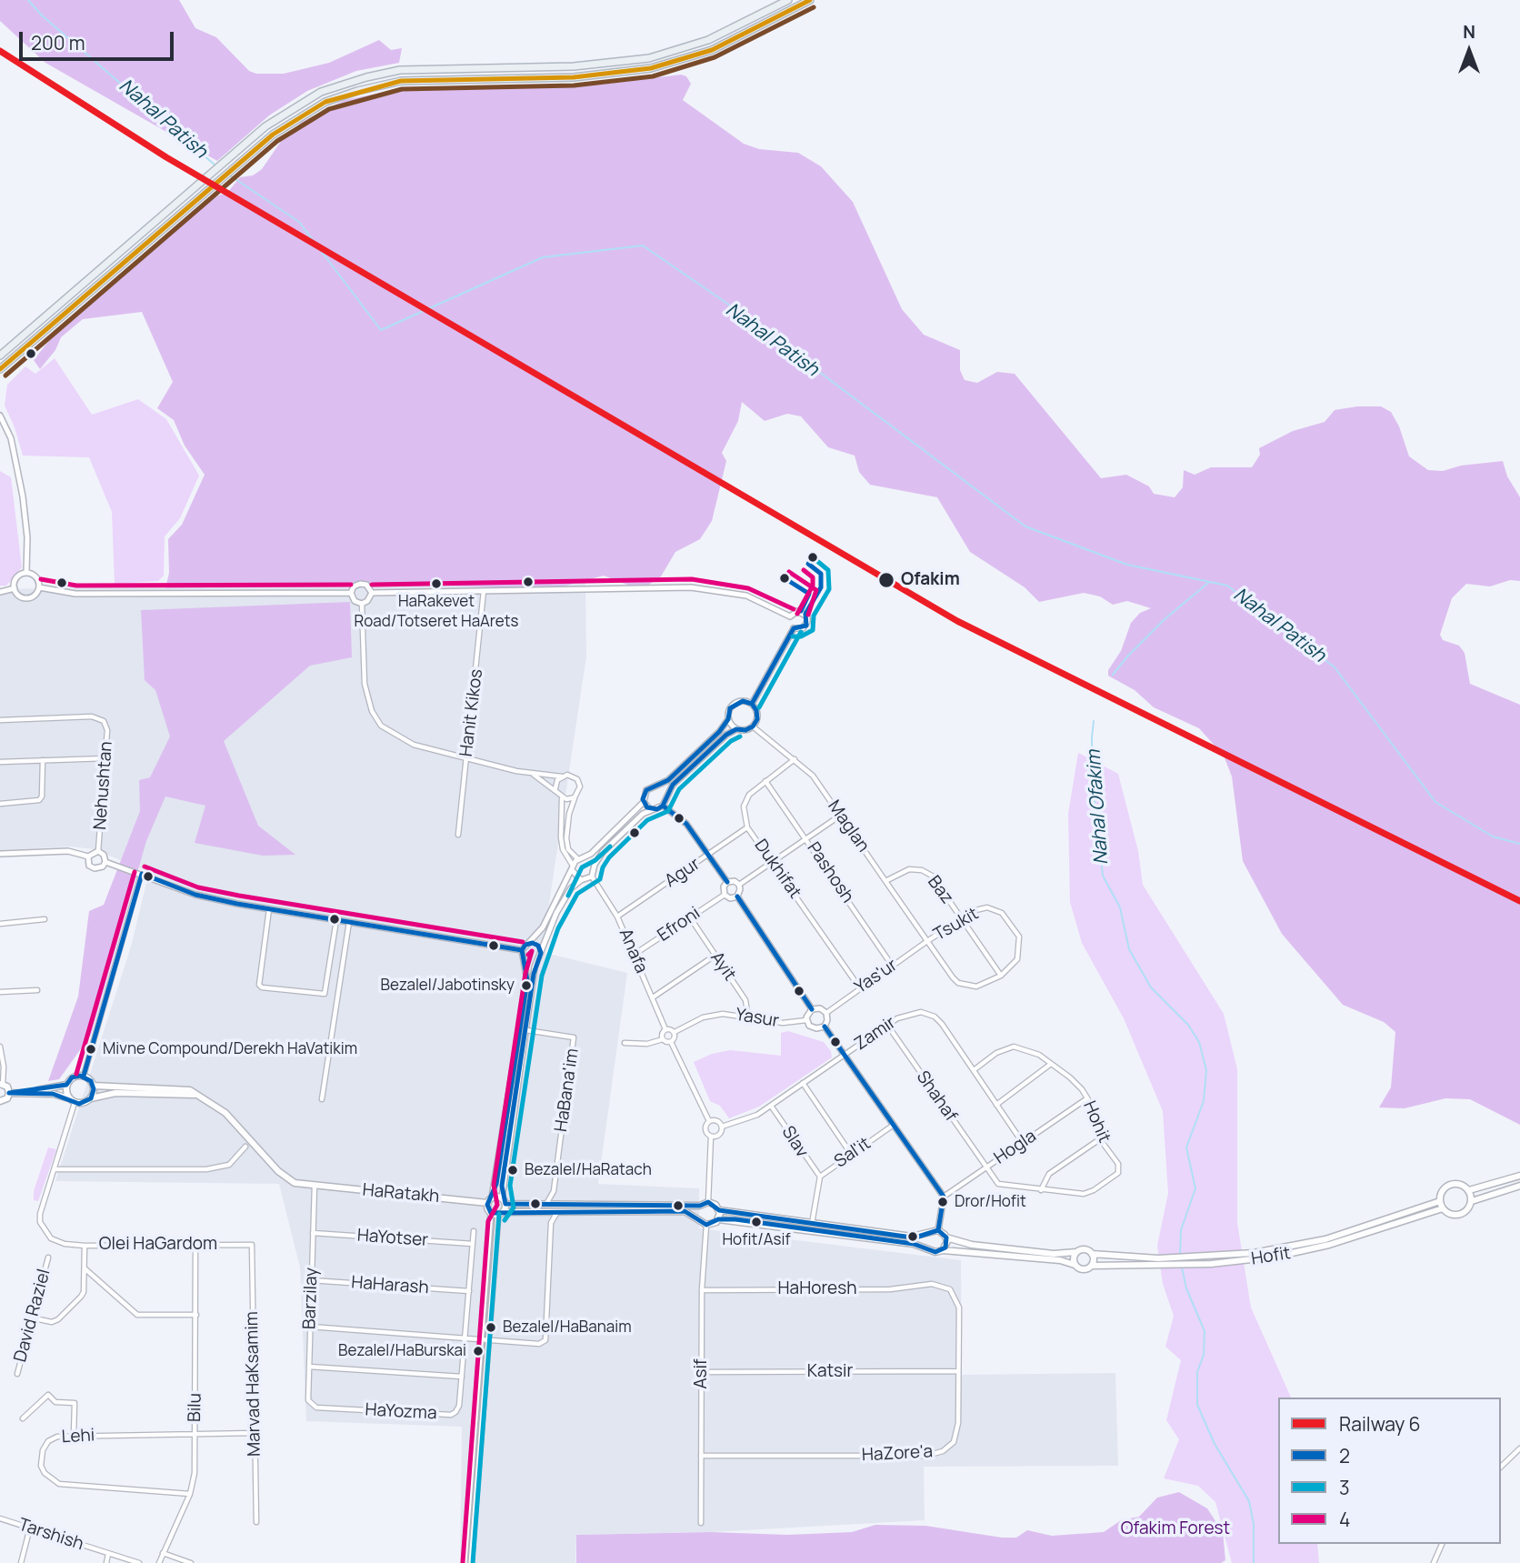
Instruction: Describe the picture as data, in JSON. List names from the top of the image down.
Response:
{
  "streets": {
    "main road": ["HaRatakh", "Hofit"],
    "street": [
      "Hanit Kikos",
      "Nehushtan",
      "Maglan",
      "Dukhifat",
      "Agur",
      "Pashosh",
      "Baz",
      "Efroni",
      "Tsukit",
      "Anafa",
      "Ayit",
      "Yas'ur",
      "Yasur",
      "Zamir",
      "HaBana'im",
      "Shahaf",
      "Hohit",
      "Slav",
      "Hogla",
      "Sal'it",
      "HaYotser",
      "Olei HaGardom",
      "HaHarash",
      "HaHoresh",
      "Barzilay",
      "David Raziel",
      "Katsir",
      "Asif",
      "Marvad HaKsamim",
      "Bilu",
      "HaYozma",
      "Lehi",
      "HaZore'a",
      "Tarshish"
    ]
  },
  "crossings": [
    ["Maglan", "Dukhifat"],
    ["Maglan", "Baz"],
    ["Maglan", "Tsukit"],
    ["Maglan", "Yas'ur"],
    ["Dukhifat", "Agur"],
    ["Dukhifat", "Pashosh"],
    ["Dukhifat", "Yas'ur"],
    ["Agur", "Anafa"],
    ["Pashosh", "Yas'ur"],
    ["Baz", "Tsukit"],
    ["Efroni", "Anafa"],
    ["Efroni", "Ayit"],
    ["Tsukit", "Yas'ur"],
    ["Ayit", "Yasur"],
    ["Yas'ur", "Yasur"],
    ["Zamir", "Shahaf"],
    ["Zamir", "Hohit"],
    ["Zamir", "Slav"],
    ["Zamir", "Hogla"],
    ["Shahaf", "Hohit"],
    ["Shahaf", "Hogla"],
    ["Hohit", "Hogla"],
    ["Slav", "Sal'it"],
    ["HaRatakh", "Barzilay"],
    ["HaYotser", "Barzilay"],
    ["HaYotser", "HaYozma"],
    ["Olei HaGardom", "Marvad HaKsamim"],
    ["Olei HaGardom", "Bilu"],
    ["HaHarash", "Barzilay"],
    ["HaHarash", "HaYozma"],
    ["HaHoresh", "Asif"],
    ["HaHoresh", "HaZore'a"],
    ["Barzilay", "HaYozma"],
    ["Katsir", "Asif"],
    ["Katsir", "HaZore'a"],
    ["Asif", "HaZore'a"],
    ["Marvad HaKsamim", "Lehi"],
    ["Bilu", "Lehi"]
  ],
  "water": ["Nahal Patish", "Nahal Ofakim"],
  "parks": ["Ofakim Forest"],
  "places": [
    "Ofakim",
    "HaRakevet Road/Totseret HaArets",
    "Bezalel/Jabotinsky",
    "Mivne Compound/Derekh HaVatikim",
    "Bezalel/HaRatach",
    "Dror/Hofit",
    "Hofit/Asif",
    "Bezalel/HaBanaim",
    "Bezalel/HaBurskai"
  ],
  "lines": [
    "rail line 6",
    "transit line 3",
    "transit line 2",
    "transit line 4"
  ],
  "legend": [
    "Railway 6",
    "2",
    "3",
    "4"
  ],
  "scale_bar": "200 m",
  "north": "top"
}
